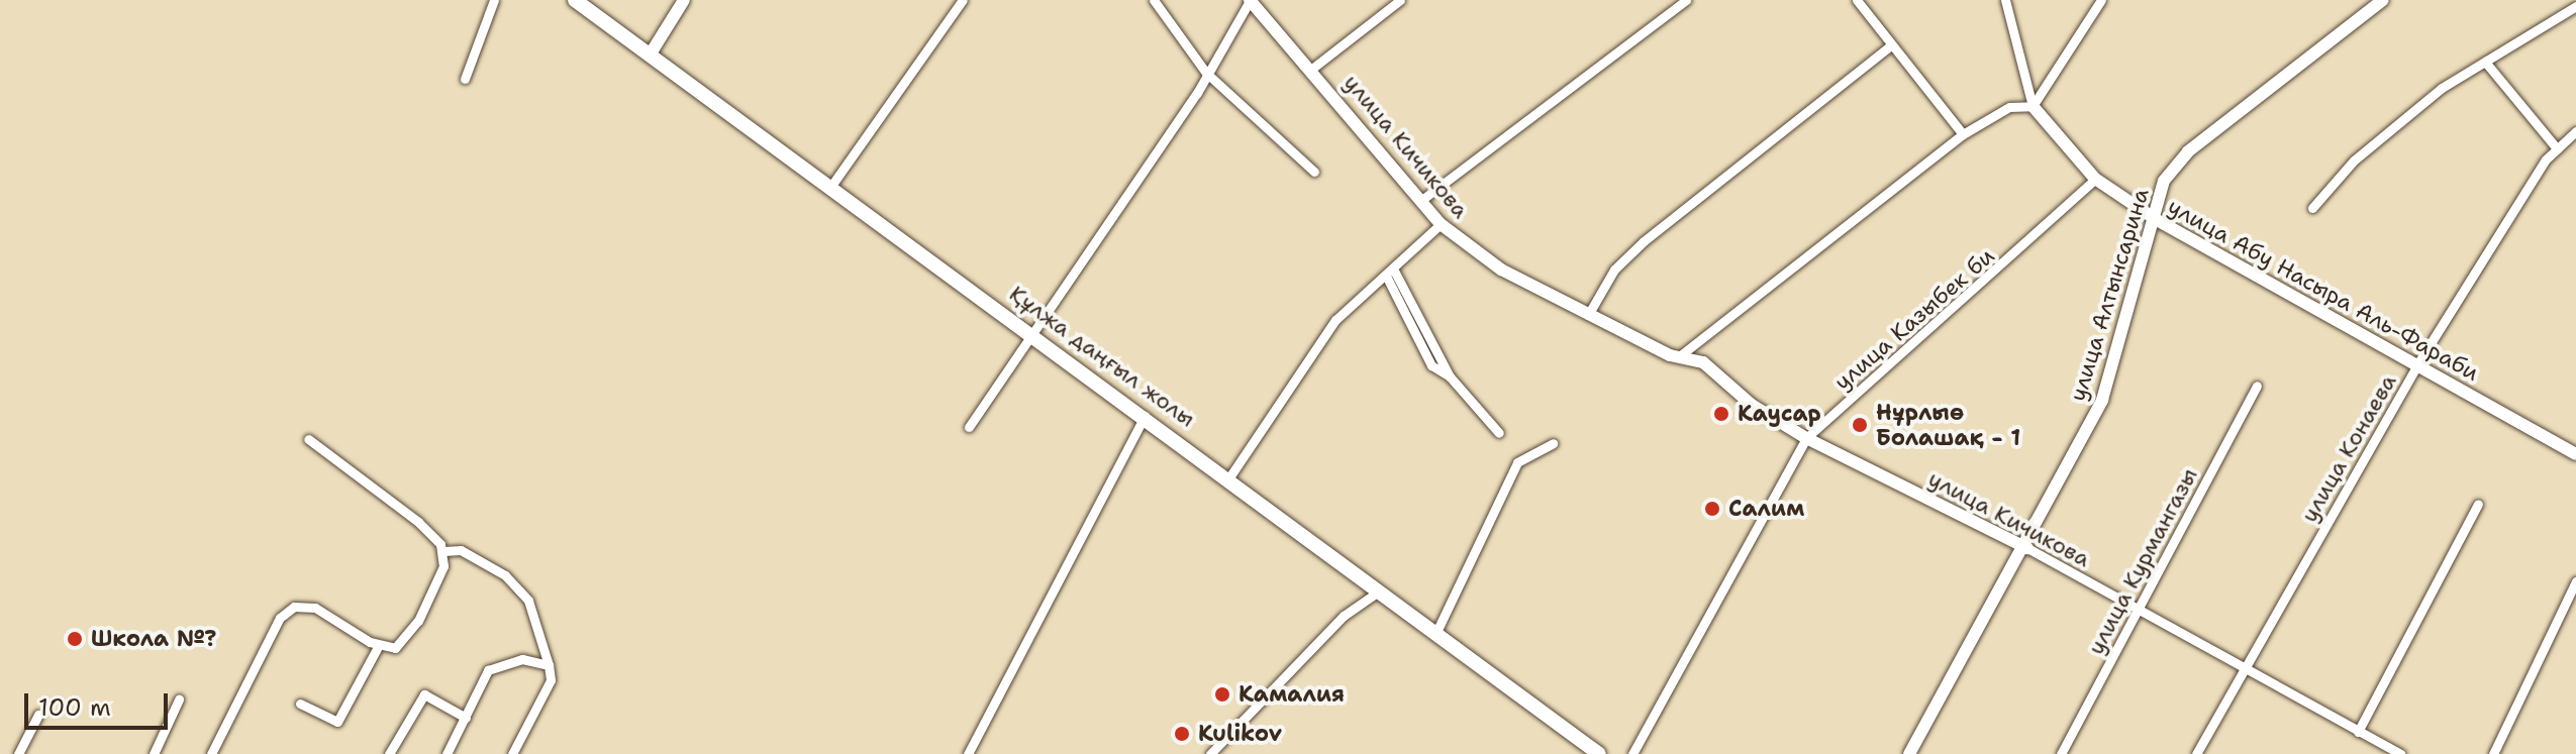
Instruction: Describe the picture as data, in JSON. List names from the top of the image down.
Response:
{
  "streets": {
    "main road": ["Құлжа даңғыл жолы"],
    "street": [
      "улица Кичикова",
      "улица Абу Насыра Аль-Фараби",
      "улица Алтынсарина",
      "улица Казыбек би",
      "улица Конаева",
      "улица Курмангазы"
    ]
  },
  "crossings": [
    ["улица Кичикова", "улица Алтынсарина"],
    ["улица Кичикова", "улица Казыбек би"],
    ["улица Кичикова", "улица Конаева"],
    ["улица Кичикова", "улица Курмангазы"],
    ["улица Абу Насыра Аль-Фараби", "улица Алтынсарина"],
    ["улица Абу Насыра Аль-Фараби", "улица Казыбек би"],
    ["улица Абу Насыра Аль-Фараби", "улица Конаева"]
  ],
  "places": [
    "Каусар",
    "Нұрлыө Болашақ - 1",
    "Салим",
    "Школа №?",
    "Камалия",
    "Kulikov"
  ],
  "scale_bar": "100 m"
}
